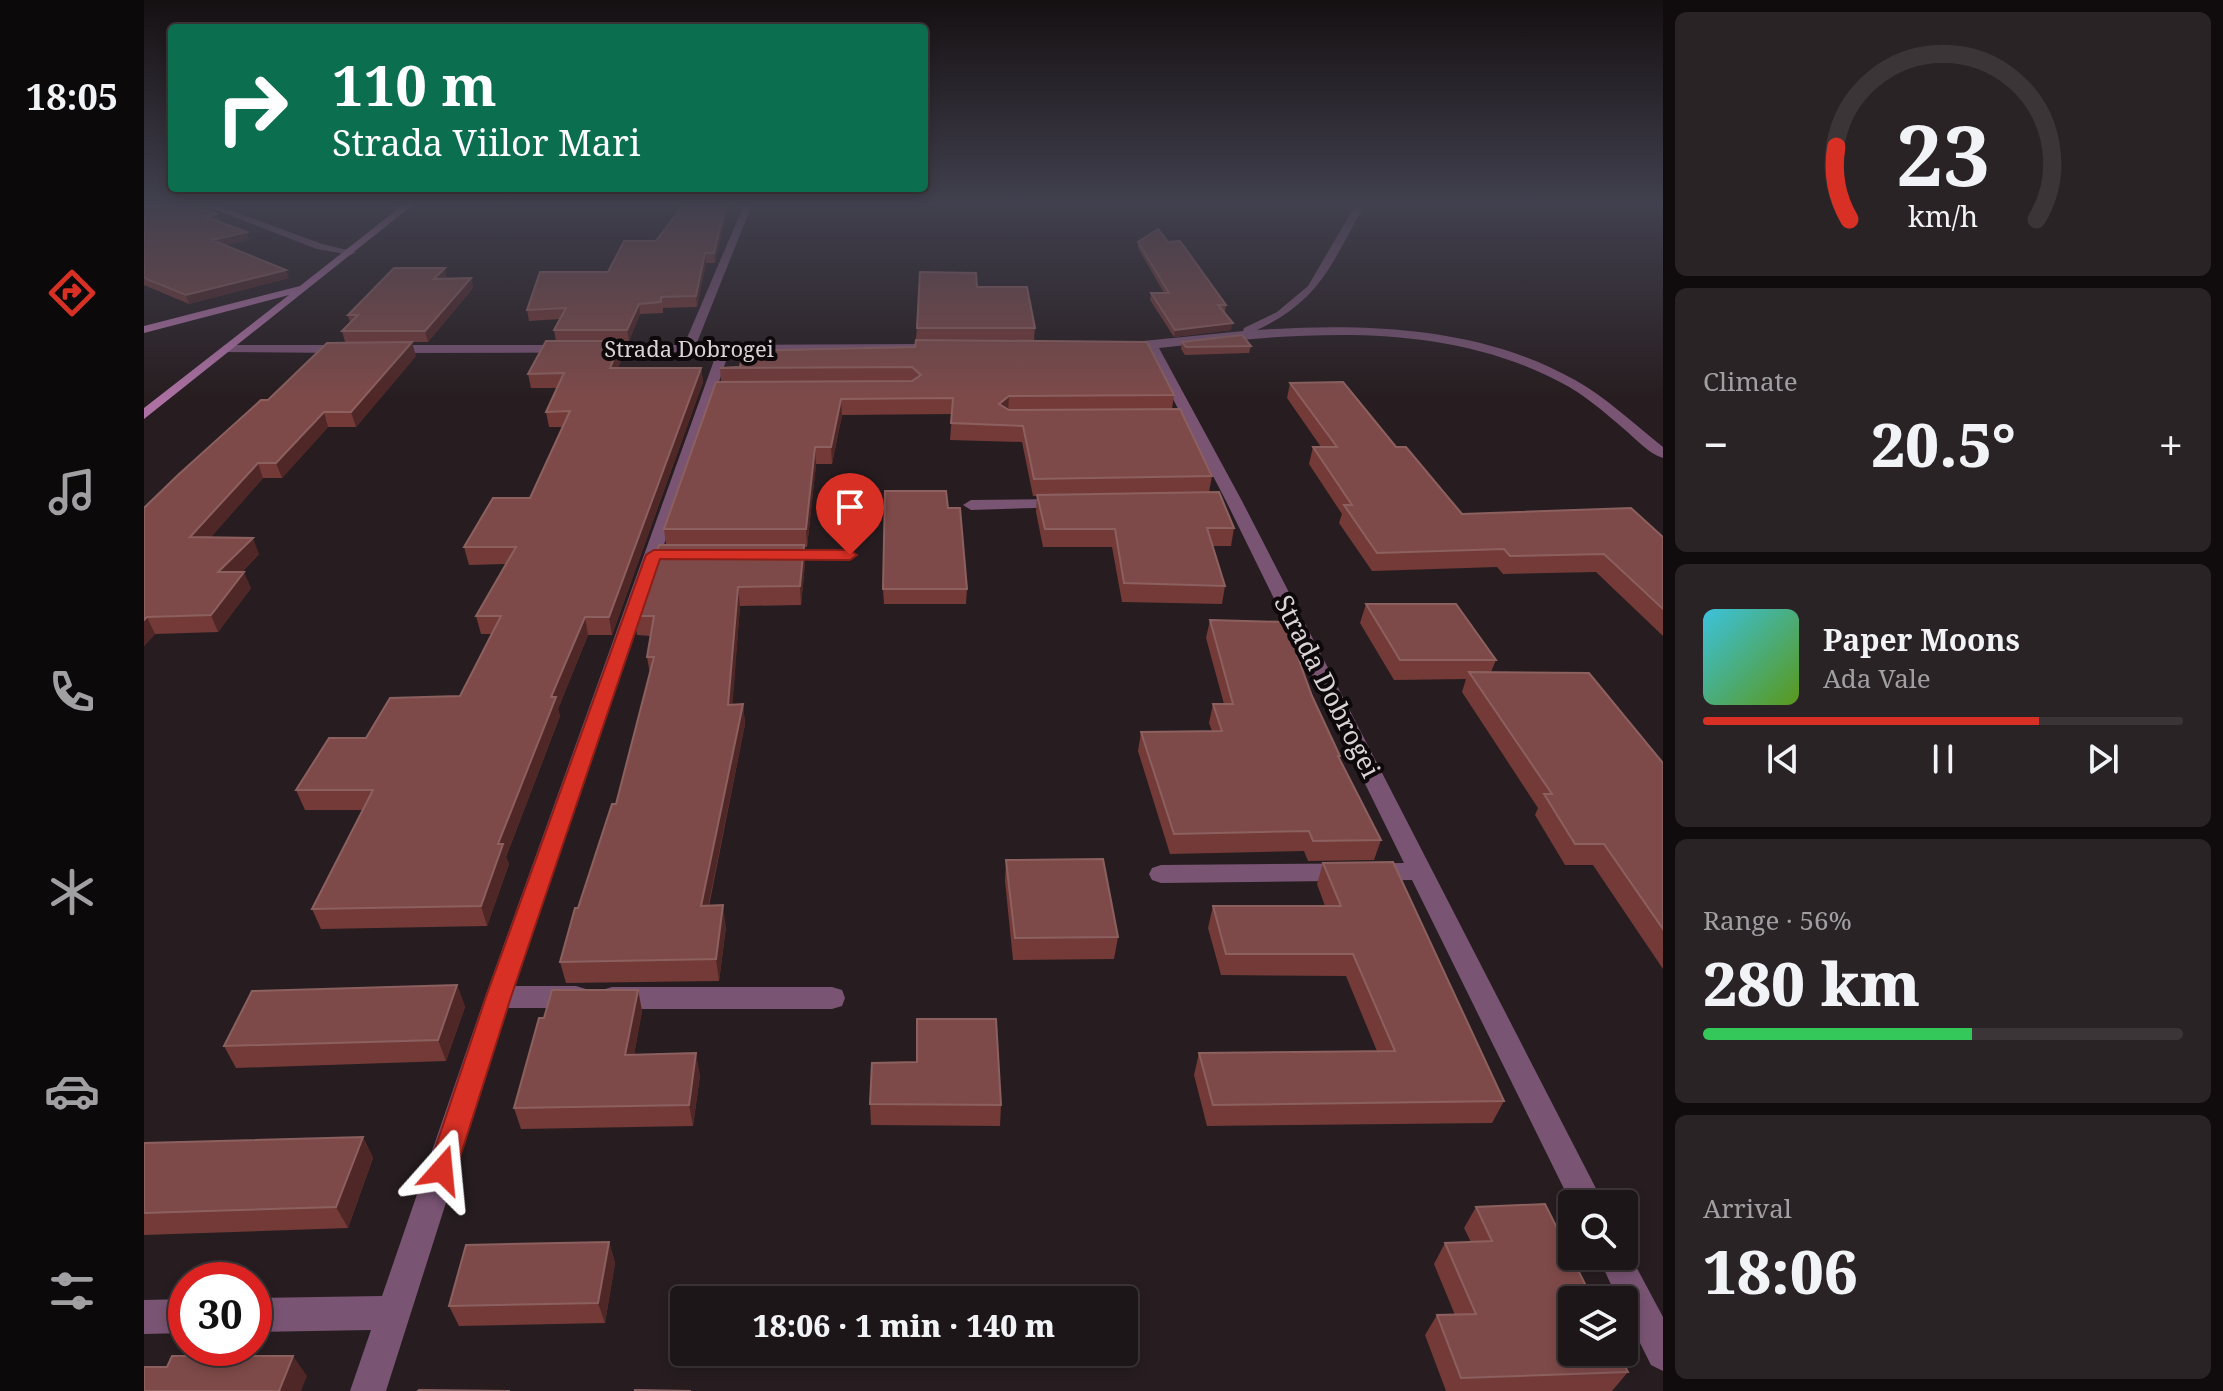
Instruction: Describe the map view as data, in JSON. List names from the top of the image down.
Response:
{
  "streets": {
    "street": ["Strada Dobrogei"]
  },
  "page": {
    "tabs": "18:05",
    "turn": ["110 m", "Strada Viilor Mari"],
    "tile": [
      "Climate",
      ["Range · 56%", "280 km"],
      ["Arrival", "18:06"]
    ],
    "heat": ["−", "20.5°", "+"],
    "song": ["Paper Moons", "Ada Vale"],
    "limit": "30",
    "trip": "18:06 · 1 min · 140 m",
    "gauge": ["23", "km/h"]
  }
}
